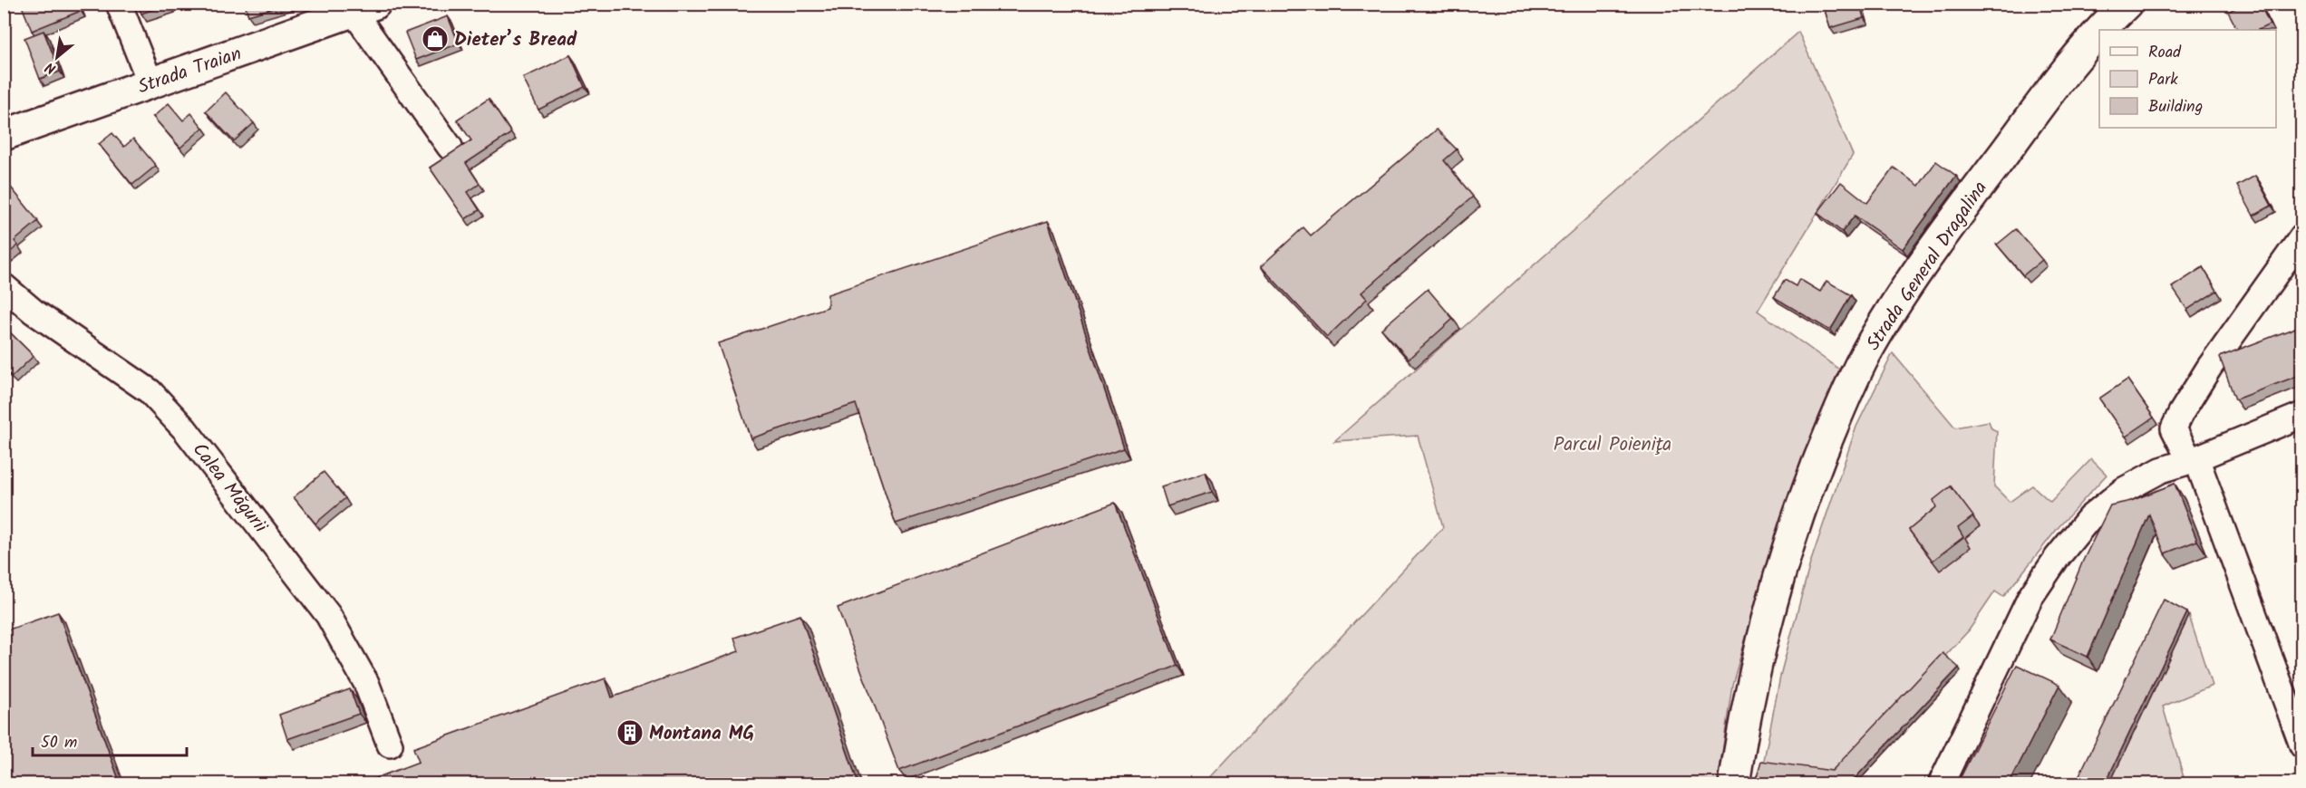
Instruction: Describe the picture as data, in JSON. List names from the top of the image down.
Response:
{
  "streets": {
    "main road": ["Strada Traian", "Strada General Dragalina"],
    "street": ["Calea Măgurii"]
  },
  "parks": ["Parcul Poieniţa"],
  "places": {
    "shop": ["Dieter’s Bread"],
    "building": ["Montana MG"]
  },
  "legend": ["Road", "Park", "Building"],
  "scale_bar": "50 m",
  "north": "bottom left"
}
